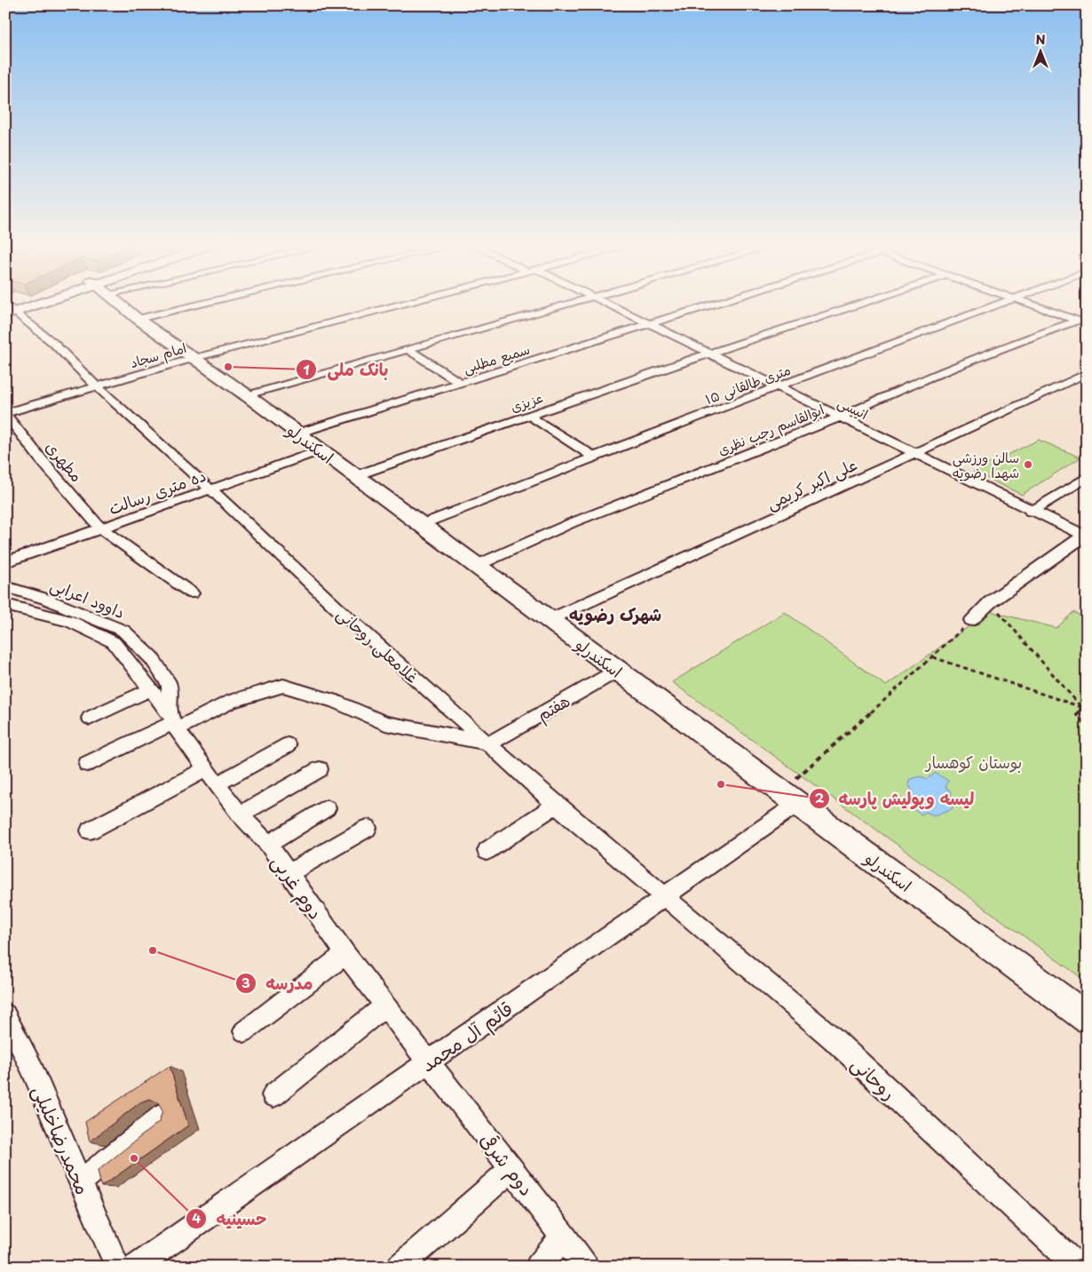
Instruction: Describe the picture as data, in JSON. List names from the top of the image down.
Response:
{
  "streets": {
    "main road": ["اسکندرلو"],
    "street": [
      "امام سجاد",
      "سمیع مطلبی",
      "۱۵ متری طالقانی",
      "عزیزی",
      "انیسی",
      "ابوالقاسم رجب نظری",
      "مطهری",
      "علی اکبر کریمی",
      "ده متری رسالت",
      "داوود اعرابی",
      "غلامعلی روحانی",
      "هفتم",
      "دوم غربی",
      "قائم آل محمد",
      "روحانی",
      "محمدرضاخلیلی",
      "دوم شرقی"
    ]
  },
  "crossings": [
    ["امام سجاد", "اسکندرلو"],
    ["امام سجاد", "مطهری"],
    ["امام سجاد", "غلامعلی روحانی"],
    ["سمیع مطلبی", "انیسی"],
    ["سمیع مطلبی", "اسکندرلو"],
    ["۱۵ متری طالقانی", "انیسی"],
    ["۱۵ متری طالقانی", "اسکندرلو"],
    ["عزیزی", "انیسی"],
    ["عزیزی", "اسکندرلو"],
    ["انیسی", "ابوالقاسم رجب نظری"],
    ["انیسی", "علی اکبر کریمی"],
    ["ابوالقاسم رجب نظری", "اسکندرلو"],
    ["اسکندرلو", "علی اکبر کریمی"],
    ["اسکندرلو", "ده متری رسالت"],
    ["اسکندرلو", "هفتم"],
    ["اسکندرلو", "قائم آل محمد"],
    ["مطهری", "ده متری رسالت"],
    ["ده متری رسالت", "غلامعلی روحانی"],
    ["داوود اعرابی", "دوم غربی"],
    ["غلامعلی روحانی", "هفتم"],
    ["غلامعلی روحانی", "قائم آل محمد"],
    ["غلامعلی روحانی", "روحانی"],
    ["دوم غربی", "قائم آل محمد"],
    ["دوم غربی", "دوم شرقی"],
    ["قائم آل محمد", "روحانی"],
    ["قائم آل محمد", "دوم شرقی"]
  ],
  "districts": ["شهرک رضویه"],
  "parks": ["بوستان کوهسار"],
  "places": [
    "بانک ملی",
    "سالن ورزشی شهدا رضویه",
    "لیسه وپولیش پارسه",
    "مدرسه",
    "حسینیه"
  ],
  "north": "top"
}
